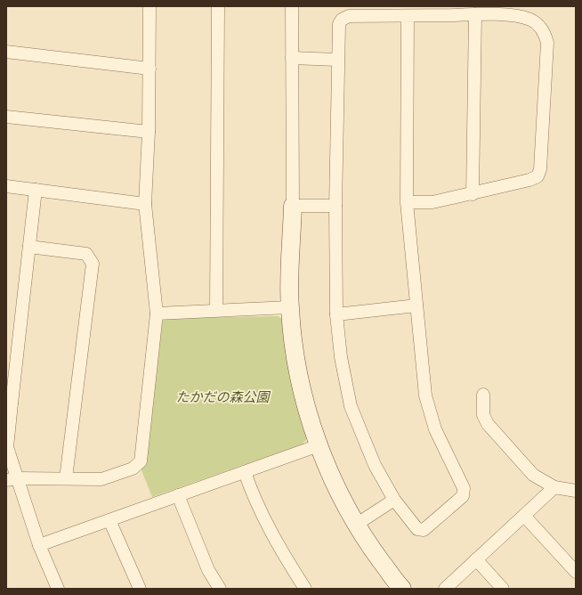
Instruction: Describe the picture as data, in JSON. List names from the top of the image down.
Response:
{
  "parks": ["たかだの森公園"]
}
